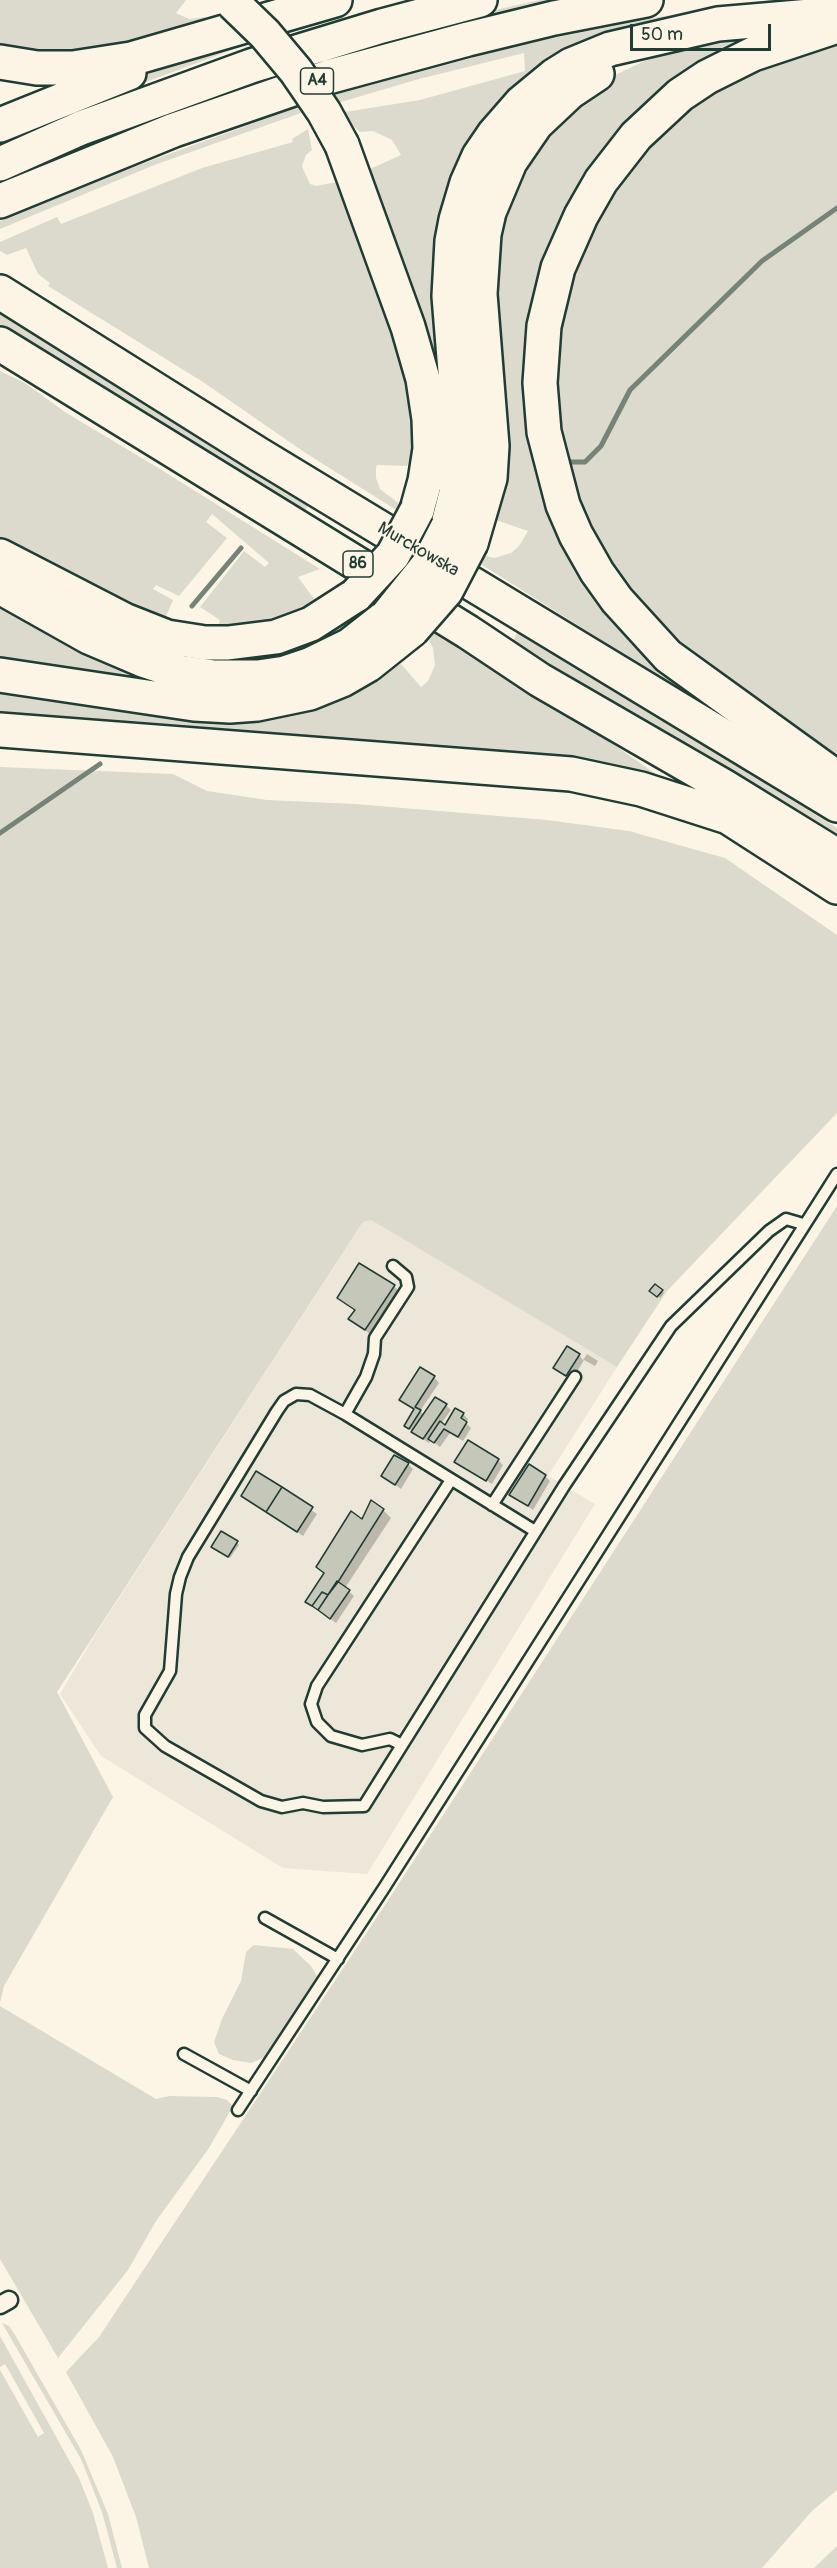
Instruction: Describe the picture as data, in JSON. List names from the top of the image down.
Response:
{
  "streets": {
    "main road": ["A4", "Murckowska", "86"]
  },
  "scale_bar": "50 m"
}
